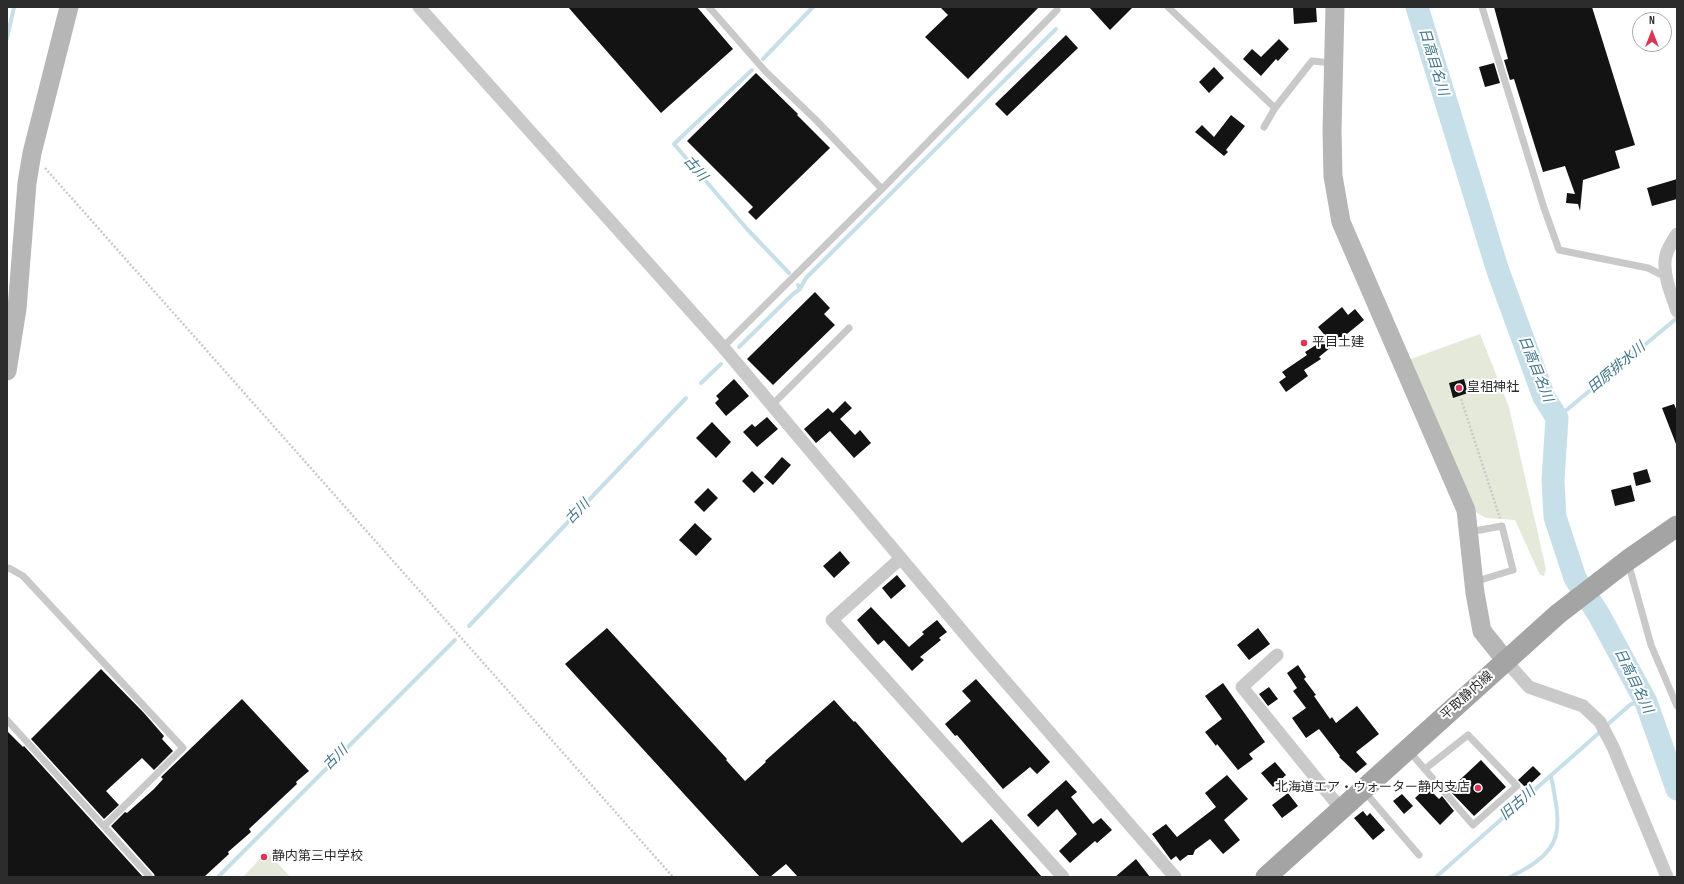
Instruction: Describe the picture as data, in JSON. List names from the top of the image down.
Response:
{
  "streets": {
    "main road": ["平取静内線"]
  },
  "water": [
    "日高目名川",
    "古川",
    "田原排水川",
    "旧古川"
  ],
  "places": [
    "平目土建",
    "皇祖神社",
    "北海道エア・ウォーター静内支店",
    "静内第三中学校"
  ],
  "north": "top"
}
